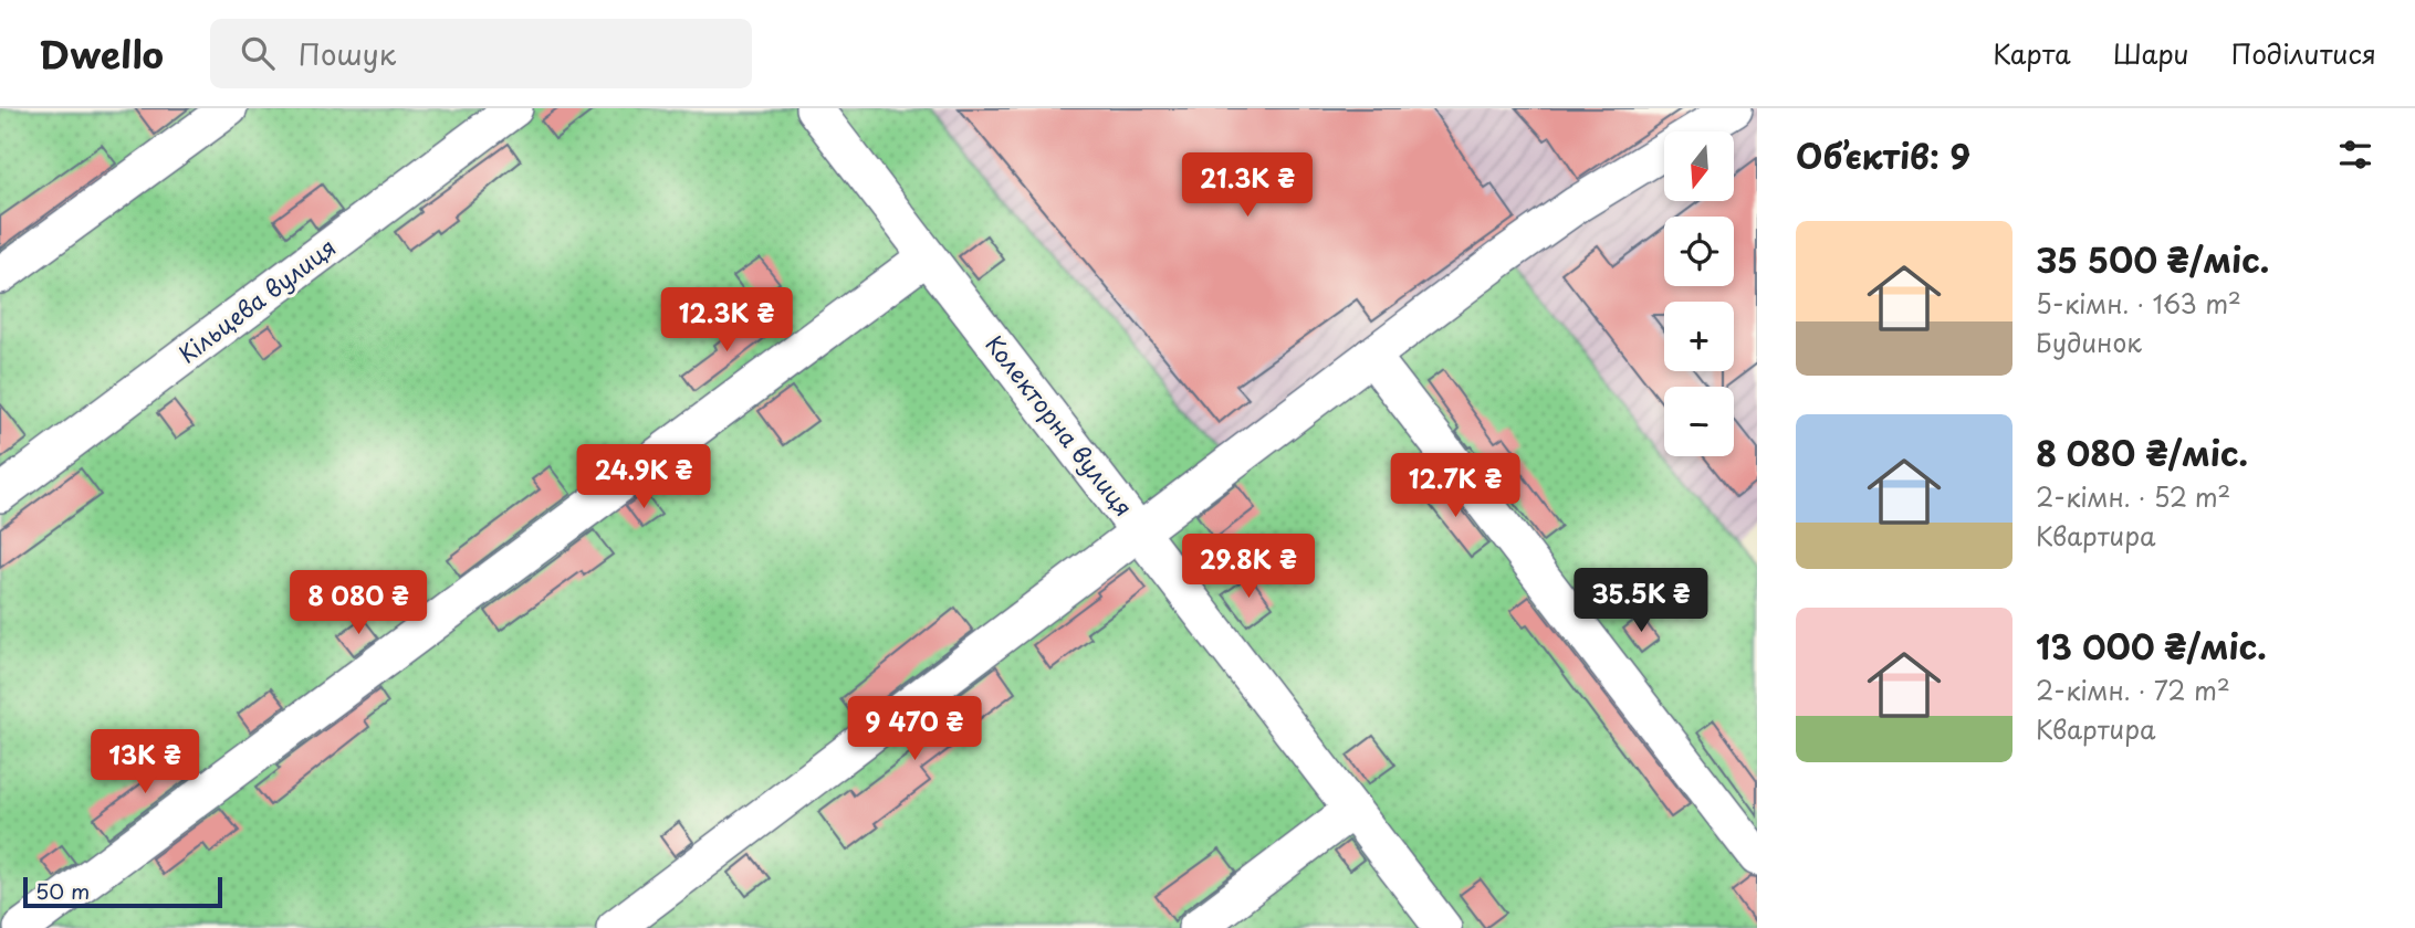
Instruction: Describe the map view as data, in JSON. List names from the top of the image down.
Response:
{
  "streets": {
    "street": ["Кільцева вулиця", "Колекторна вулиця"]
  },
  "scale_bar": "50 m",
  "north": "bottom",
  "page": {
    "header": "Dwello",
    "search": "Пошук",
    "nav": ["Карта", "Шари", "Поділитися"],
    "heading": "Об’єктів: 9",
    "map_buttons": ["+", "−"],
    "price": [
      "21.3K ₴",
      "12.3K ₴",
      "24.9K ₴",
      "12.7K ₴",
      "29.8K ₴",
      "35.5K ₴",
      "8 080 ₴",
      "9 470 ₴",
      "13K ₴"
    ],
    "list": [
      {
        "name": "35 500 ₴/міс.",
        "note": "5-кімн. · 163 m² · Будинок"
      },
      {
        "name": "8 080 ₴/міс.",
        "note": "2-кімн. · 52 m² · Квартира"
      },
      {
        "name": "13 000 ₴/міс.",
        "note": "2-кімн. · 72 m² · Квартира"
      }
    ],
    "scale": "50 m"
  }
}
